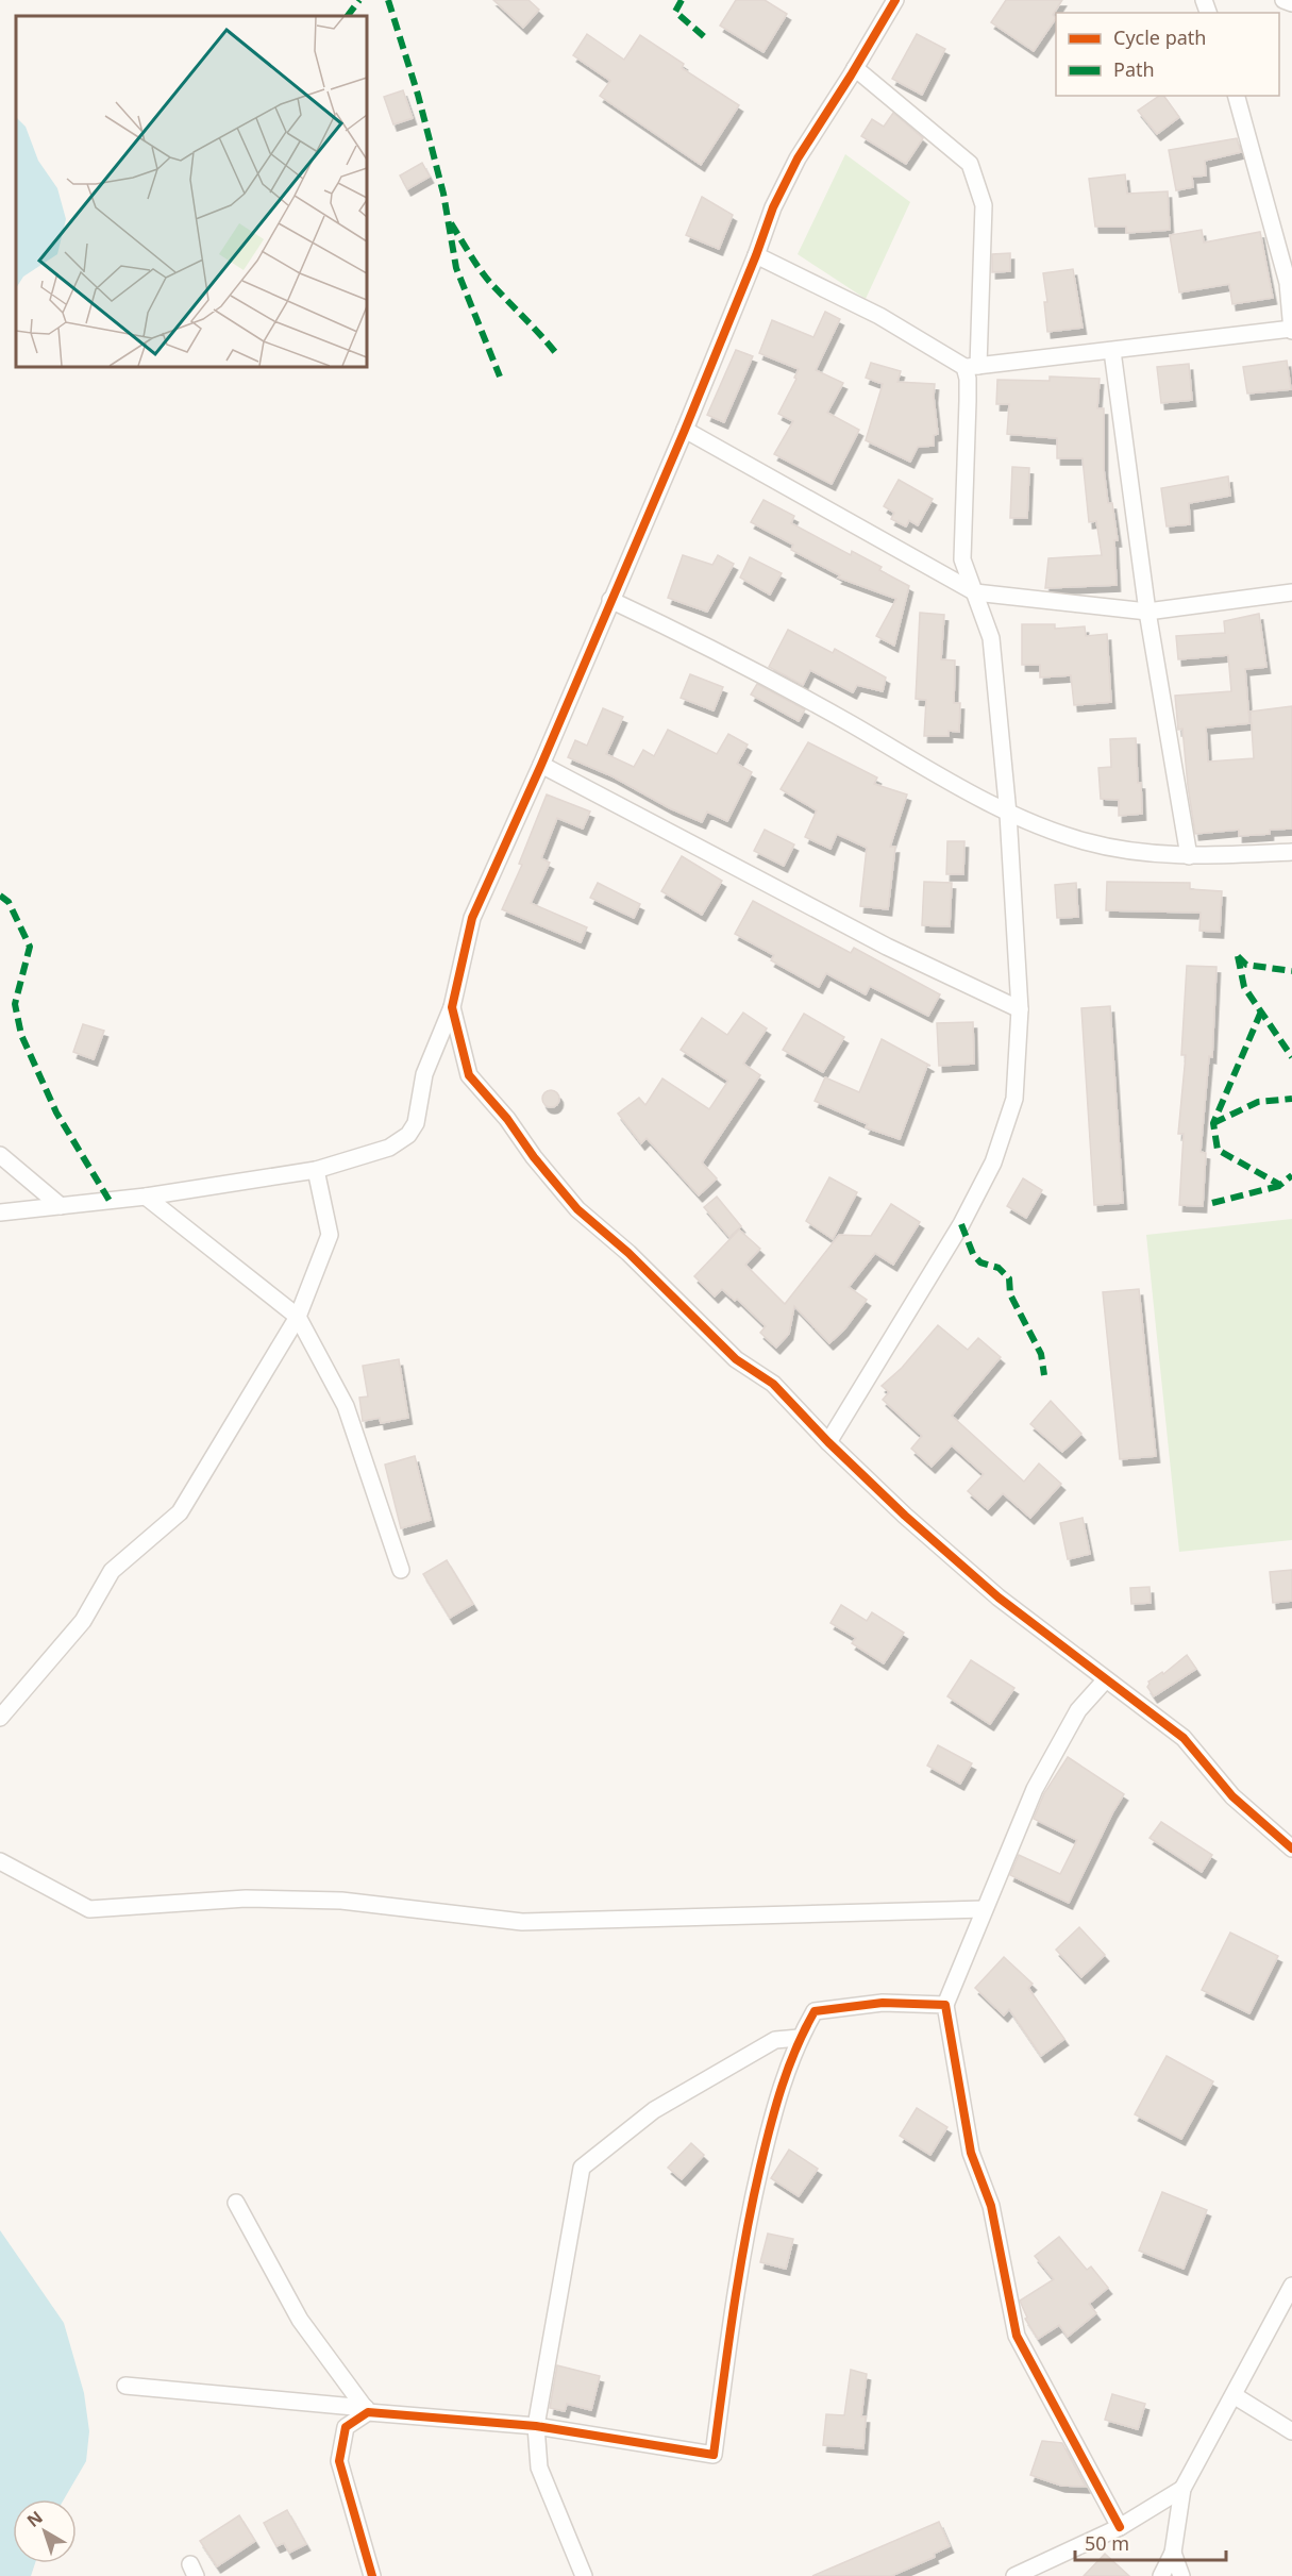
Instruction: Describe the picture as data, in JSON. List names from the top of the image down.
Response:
{
  "legend": ["Cycle path", "Path"],
  "scale_bar": "50 m",
  "north": "top left"
}
